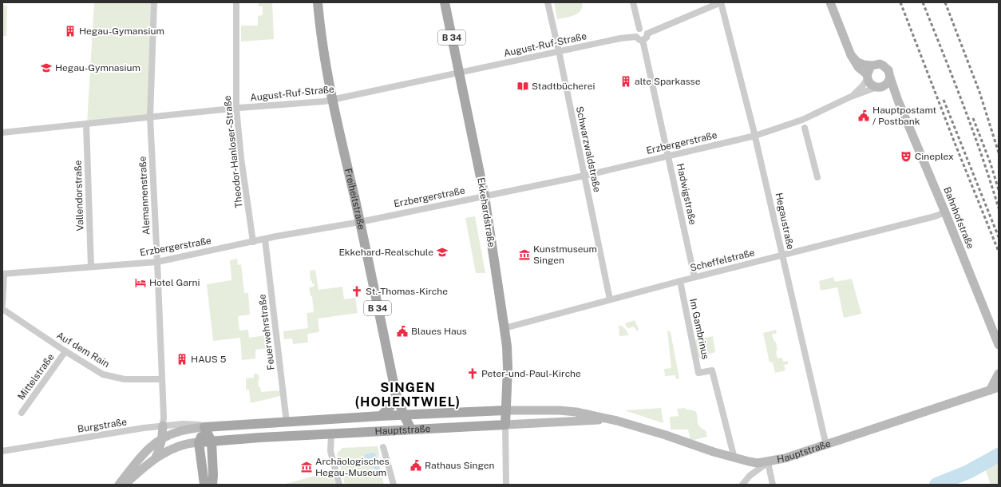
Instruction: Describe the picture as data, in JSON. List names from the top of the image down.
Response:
{
  "streets": {
    "main road": [
      "B 34",
      "Freiheitstraße",
      "Ekkehardstraße",
      "Bahnhofstraße",
      "Hauptstraße"
    ],
    "street": [
      "August-Ruf-Straße",
      "Erzbergerstraße",
      "Schwarzwaldstraße",
      "Theodor-Hanloser-Straße",
      "Hadwigstraße",
      "Vallendorstraße",
      "Alemannenstraße",
      "Hegaustraße",
      "Scheffelstraße",
      "Im Gambrinus",
      "Feuerwehrstraße",
      "Auf dem Rain",
      "Mittelstraße",
      "Burgstraße"
    ]
  },
  "crossings": [
    ["August-Ruf-Straße", "Schwarzwaldstraße"],
    ["August-Ruf-Straße", "Theodor-Hanloser-Straße"],
    ["August-Ruf-Straße", "Hadwigstraße"],
    ["August-Ruf-Straße", "Vallendorstraße"],
    ["August-Ruf-Straße", "Alemannenstraße"],
    ["August-Ruf-Straße", "Freiheitstraße"],
    ["August-Ruf-Straße", "Ekkehardstraße"],
    ["Erzbergerstraße", "Schwarzwaldstraße"],
    ["Erzbergerstraße", "Theodor-Hanloser-Straße"],
    ["Erzbergerstraße", "Hadwigstraße"],
    ["Erzbergerstraße", "Vallendorstraße"],
    ["Erzbergerstraße", "Alemannenstraße"],
    ["Erzbergerstraße", "Freiheitstraße"],
    ["Erzbergerstraße", "Ekkehardstraße"],
    ["Erzbergerstraße", "Bahnhofstraße"],
    ["Erzbergerstraße", "Hegaustraße"],
    ["Erzbergerstraße", "Feuerwehrstraße"],
    ["Schwarzwaldstraße", "Scheffelstraße"],
    ["Hadwigstraße", "Scheffelstraße"],
    ["Alemannenstraße", "Auf dem Rain"],
    ["Alemannenstraße", "Burgstraße"],
    ["Freiheitstraße", "Hauptstraße"],
    ["Ekkehardstraße", "Scheffelstraße"],
    ["Ekkehardstraße", "Hauptstraße"],
    ["Bahnhofstraße", "Scheffelstraße"],
    ["Hegaustraße", "Scheffelstraße"],
    ["Hegaustraße", "Hauptstraße"],
    ["Scheffelstraße", "Im Gambrinus"],
    ["Im Gambrinus", "Hauptstraße"],
    ["Feuerwehrstraße", "Hauptstraße"],
    ["Auf dem Rain", "Mittelstraße"],
    ["Burgstraße", "Hauptstraße"]
  ],
  "districts": ["SINGEN (HOHENTWIEL)"],
  "places": {
    "building": ["Hegau-Gymansium", "alte Sparkasse", "HAUS 5"],
    "school or university": ["Hegau-Gymnasium", "Ekkehard-Realschule"],
    "library": ["Stadtbücherei"],
    "public building": ["Hauptpostamt / Postbank", "Blaues Haus", "Rathaus Singen"],
    "theatre": ["Cineplex"],
    "museum": ["Kunstmuseum Singen", "Archäologisches Hegau-Museum"],
    "hotel": ["Hotel Garni"],
    "church": ["St.-Thomas-Kirche", "Peter-und-Paul-Kirche"]
  }
}
